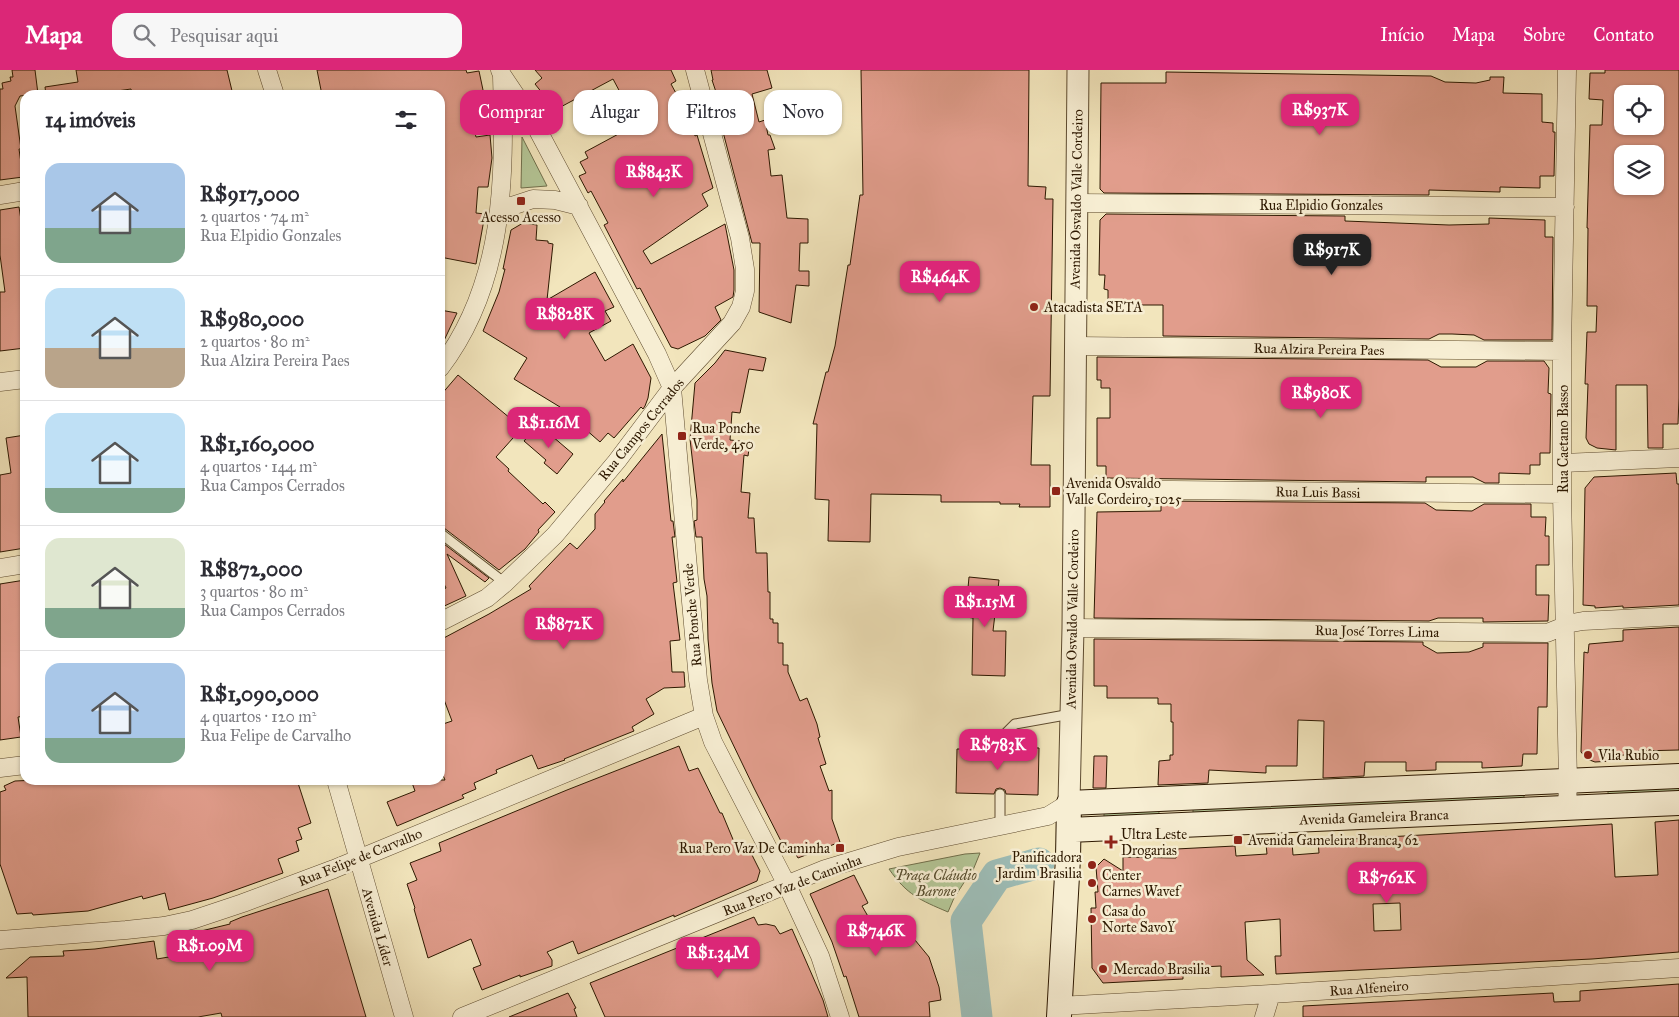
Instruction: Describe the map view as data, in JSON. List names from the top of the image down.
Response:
{
  "streets": {
    "main road": ["Avenida Osvaldo Valle Cordeiro", "Avenida Gameleira Branca"],
    "street": [
      "Rua Elpidio Gonzales",
      "Rua Alzira Pereira Paes",
      "Rua Campos Cerrados",
      "Rua Caetano Basso",
      "Rua Luis Bassi",
      "Rua Ponche Verde",
      "Rua José Torres Lima",
      "Rua Felipe de Carvalho",
      "Rua Pero Vaz de Caminha",
      "Avenida Líder",
      "Rua Alfeneiro"
    ]
  },
  "crossings": [
    ["Avenida Osvaldo Valle Cordeiro", "Rua Elpidio Gonzales"],
    ["Avenida Osvaldo Valle Cordeiro", "Rua Alzira Pereira Paes"],
    ["Avenida Osvaldo Valle Cordeiro", "Rua Luis Bassi"],
    ["Avenida Osvaldo Valle Cordeiro", "Rua José Torres Lima"],
    ["Avenida Osvaldo Valle Cordeiro", "Avenida Gameleira Branca"],
    ["Avenida Osvaldo Valle Cordeiro", "Rua Pero Vaz de Caminha"],
    ["Avenida Osvaldo Valle Cordeiro", "Rua Alfeneiro"],
    ["Rua Elpidio Gonzales", "Rua Caetano Basso"],
    ["Rua Alzira Pereira Paes", "Rua Caetano Basso"],
    ["Rua Campos Cerrados", "Rua Ponche Verde"],
    ["Rua Caetano Basso", "Rua Luis Bassi"],
    ["Rua Caetano Basso", "Rua José Torres Lima"],
    ["Rua Caetano Basso", "Avenida Gameleira Branca"],
    ["Rua Ponche Verde", "Rua Felipe de Carvalho"],
    ["Rua Ponche Verde", "Rua Pero Vaz de Caminha"],
    ["Avenida Gameleira Branca", "Rua Pero Vaz de Caminha"],
    ["Rua Felipe de Carvalho", "Avenida Líder"]
  ],
  "parks": ["Praça Cláudio Barone"],
  "places": {
    "transit": [
      "Acesso Acesso",
      "Rua Ponche Verde, 450",
      "Avenida Osvaldo Valle Cordeiro, 1025",
      "Avenida Gameleira Branca, 62",
      "Rua Pero Vaz De Caminha"
    ],
    "other": [
      "Atacadista SETA",
      "Vila Rubio",
      "Panificadora Jardim Brasilia",
      "Center Carnes Wavef",
      "Casa do Norte SavoY",
      "Mercado Brasilia"
    ],
    "health": ["Ultra Leste Drogarias"]
  },
  "page": {
    "header": "Mapa",
    "search": "Pesquisar aqui",
    "nav": [
      "Início",
      "Mapa",
      "Sobre",
      "Contato"
    ],
    "chip": [
      "Comprar",
      "Alugar",
      "Filtros",
      "Novo"
    ],
    "heading": "14 imóveis",
    "price": [
      "R$937K",
      "R$843K",
      "R$917K",
      "R$464K",
      "R$828K",
      "R$980K",
      "R$1.16M",
      "R$1.15M",
      "R$872K",
      "R$783K",
      "R$762K",
      "R$746K",
      "R$1.09M",
      "R$1.34M"
    ],
    "list": [
      {
        "name": "R$917,000",
        "note": "2 quartos · 74 m² · Rua Elpidio Gonzales"
      },
      {
        "name": "R$980,000",
        "note": "2 quartos · 80 m² · Rua Alzira Pereira Paes"
      },
      {
        "name": "R$1,160,000",
        "note": "4 quartos · 144 m² · Rua Campos Cerrados"
      },
      {
        "name": "R$872,000",
        "note": "3 quartos · 80 m² · Rua Campos Cerrados"
      },
      {
        "name": "R$1,090,000",
        "note": "4 quartos · 120 m² · Rua Felipe de Carvalho"
      }
    ]
  }
}
